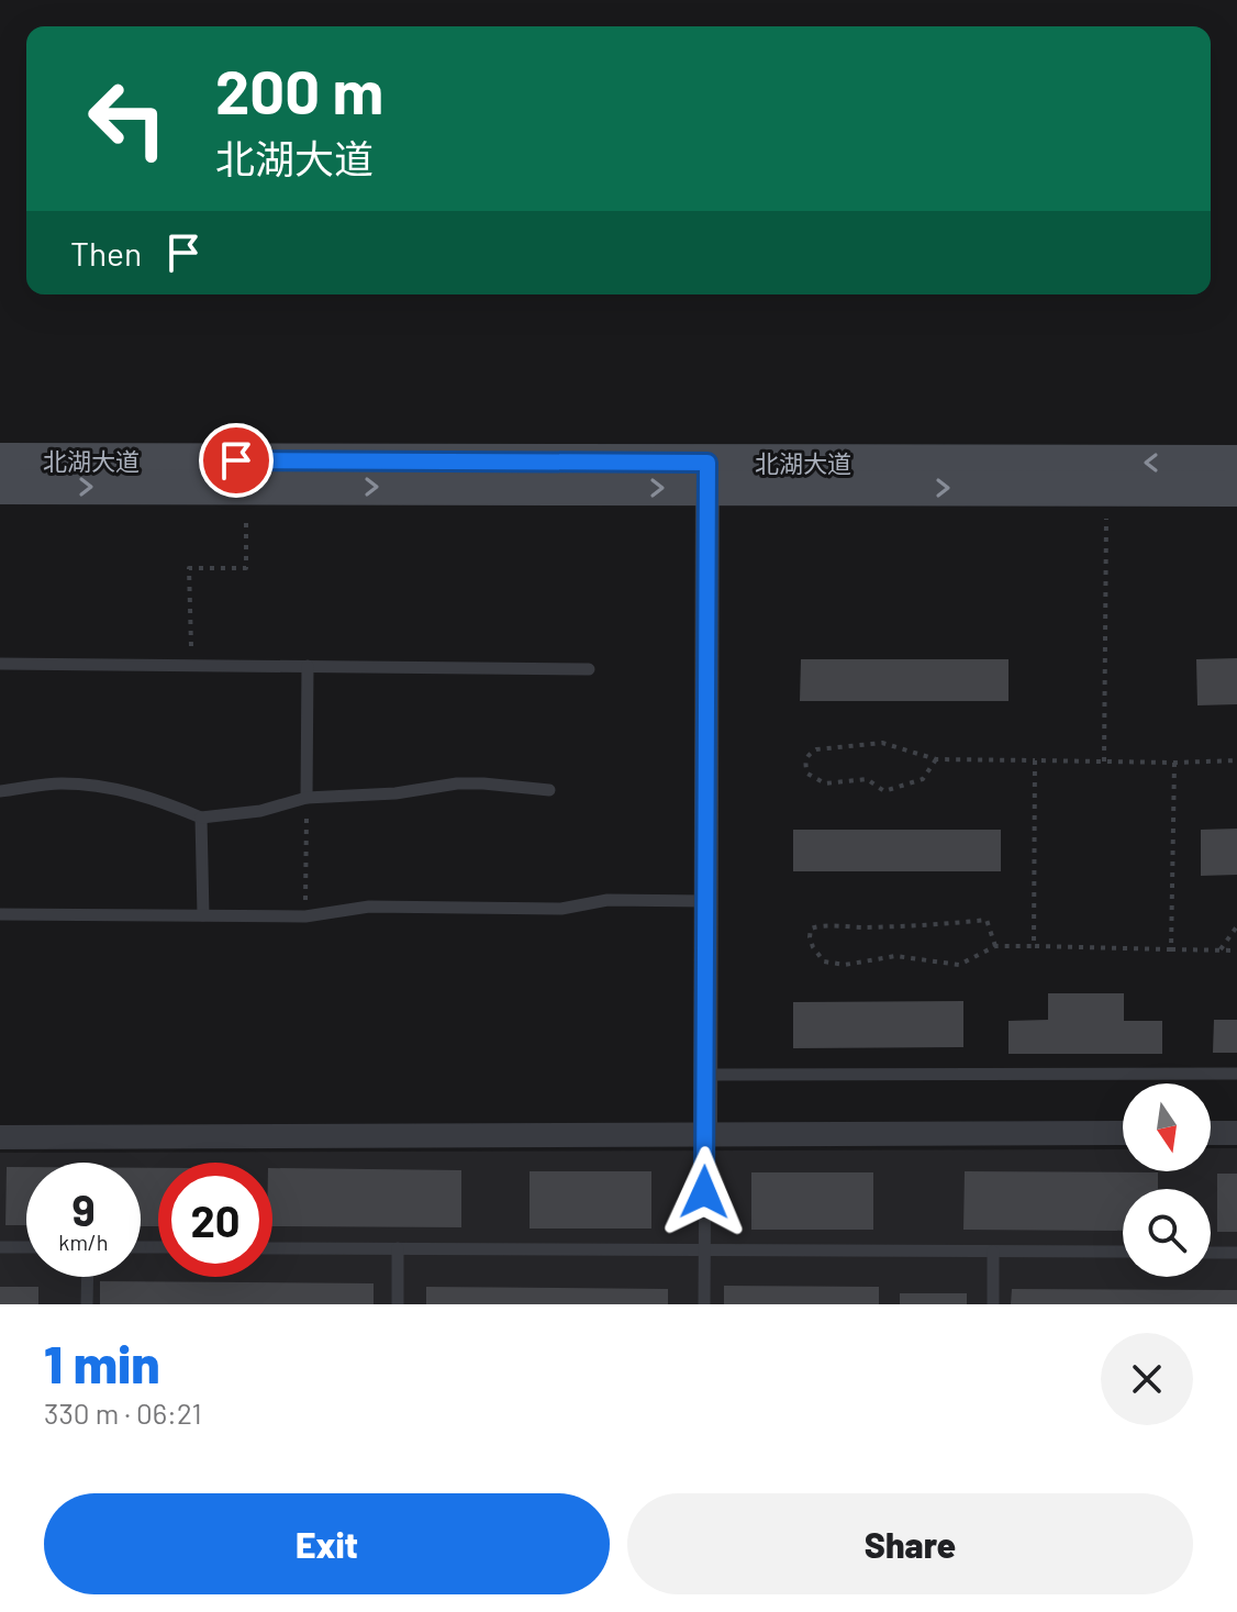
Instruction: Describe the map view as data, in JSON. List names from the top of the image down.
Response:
{
  "streets": {
    "main road": ["北湖大道"]
  },
  "north": "bottom",
  "page": {
    "turn": ["200 m", "北湖大道"],
    "then": "Then",
    "speed": "9 km/h",
    "limit": "20",
    "heading": ["1 min", "330 m · 06:21"],
    "buttons": ["Exit", "Share"]
  }
}
